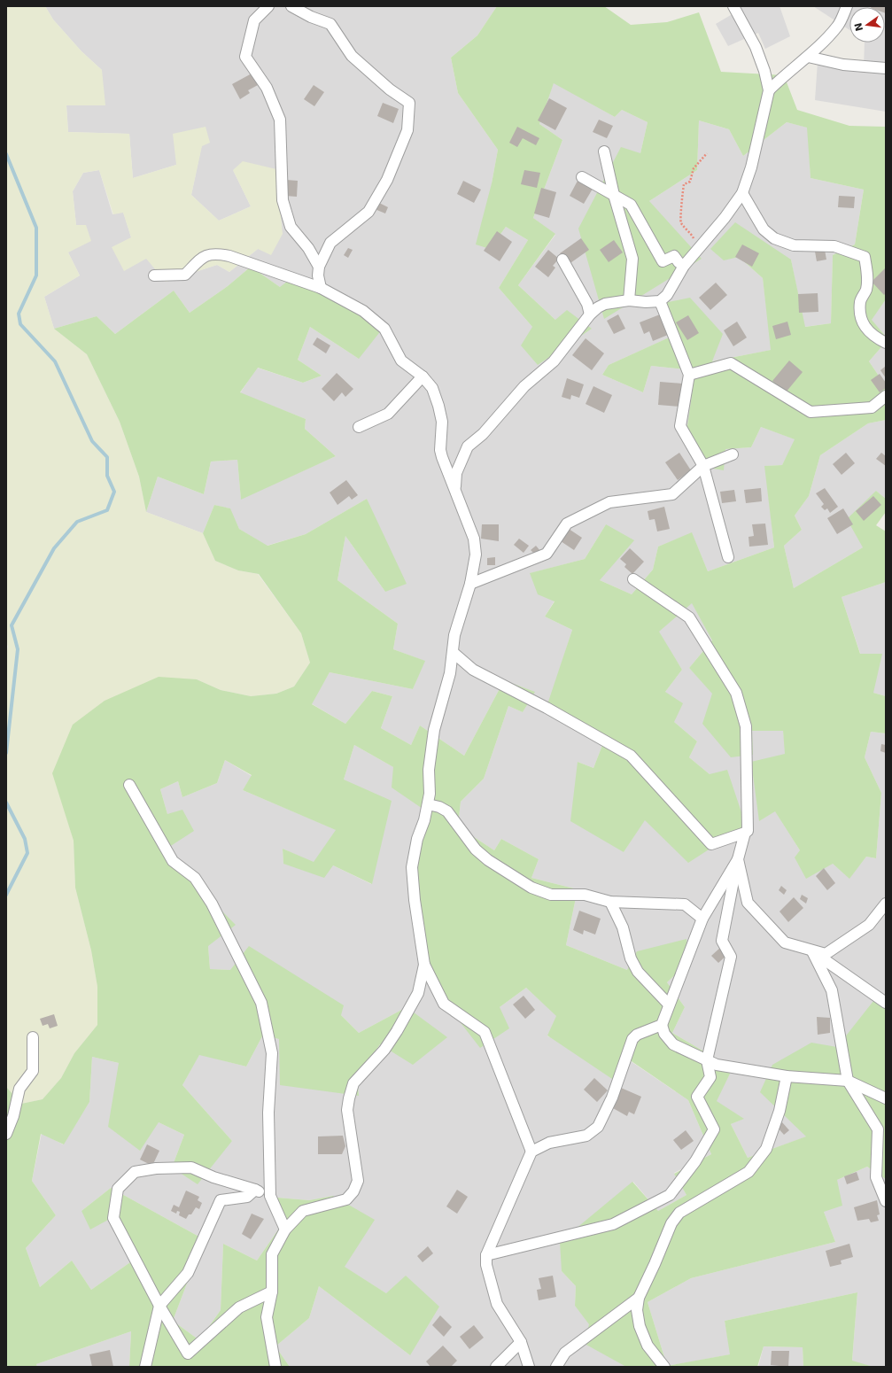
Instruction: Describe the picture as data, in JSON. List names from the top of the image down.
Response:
{
  "north": "left"
}
